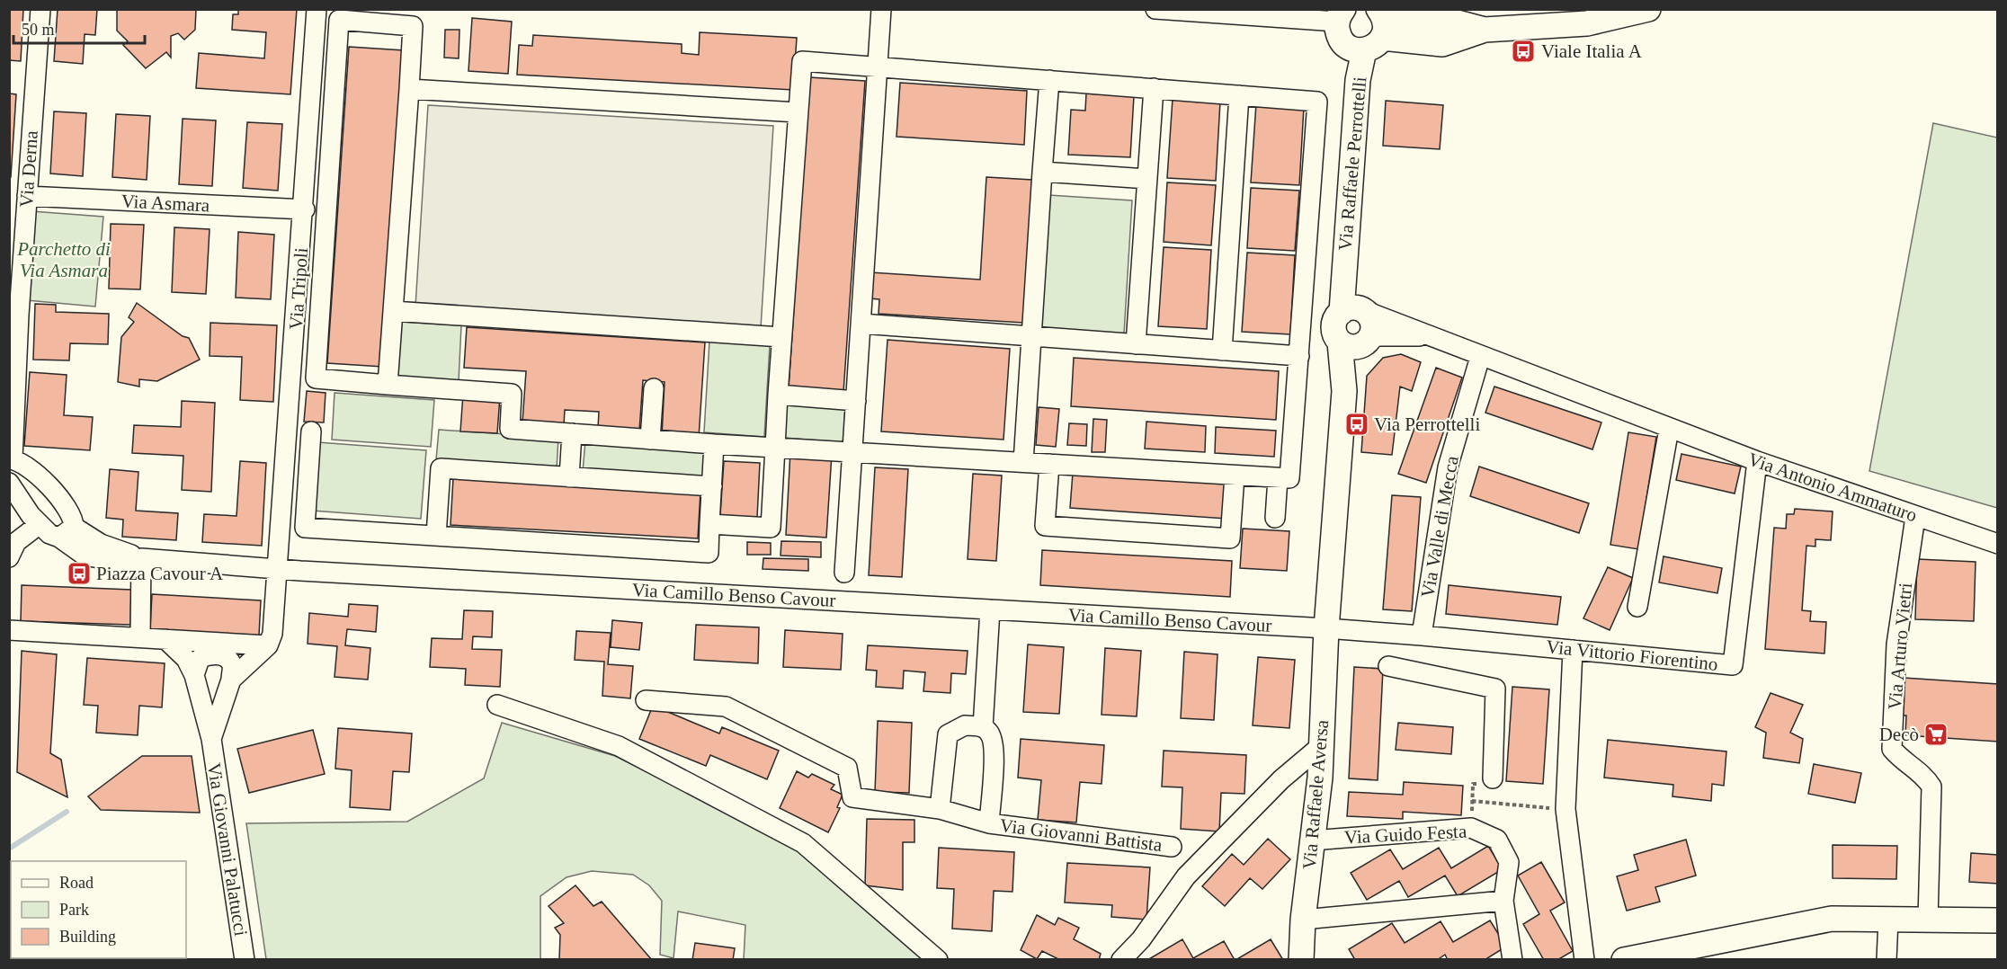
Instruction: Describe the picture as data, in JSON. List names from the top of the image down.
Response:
{
  "streets": {
    "main road": ["Via Raffaele Perrottelli", "Via Raffaele Aversa"],
    "street": [
      "Via Derna",
      "Via Asmara",
      "Via Tripoli",
      "Via Antonio Ammaturo",
      "Via Valle di Mecca",
      "Via Camillo Benso Cavour",
      "Via Arturo Vietri",
      "Via Vittorio Fiorentino",
      "Via Guido Festa",
      "Via Giovanni Battista",
      "Via Giovanni Palatucci"
    ]
  },
  "crossings": [
    ["Via Raffaele Perrottelli", "Via Antonio Ammaturo"],
    ["Via Derna", "Via Asmara"],
    ["Via Asmara", "Via Tripoli"],
    ["Via Tripoli", "Via Camillo Benso Cavour"],
    ["Via Antonio Ammaturo", "Via Valle di Mecca"],
    ["Via Antonio Ammaturo", "Via Arturo Vietri"],
    ["Via Antonio Ammaturo", "Via Vittorio Fiorentino"],
    ["Via Valle di Mecca", "Via Vittorio Fiorentino"],
    ["Via Camillo Benso Cavour", "Via Vittorio Fiorentino"],
    ["Via Camillo Benso Cavour", "Via Raffaele Aversa"],
    ["Via Camillo Benso Cavour", "Via Giovanni Battista"],
    ["Via Vittorio Fiorentino", "Via Raffaele Aversa"],
    ["Via Raffaele Aversa", "Via Guido Festa"]
  ],
  "parks": ["Parchetto di Via Asmara"],
  "places": {
    "bus stop": ["Viale Italia A", "Via Perrottelli", "Piazza Cavour A"],
    "supermarket": ["Decò"]
  },
  "legend": ["Road", "Park", "Building"],
  "scale_bar": "50 m"
}
